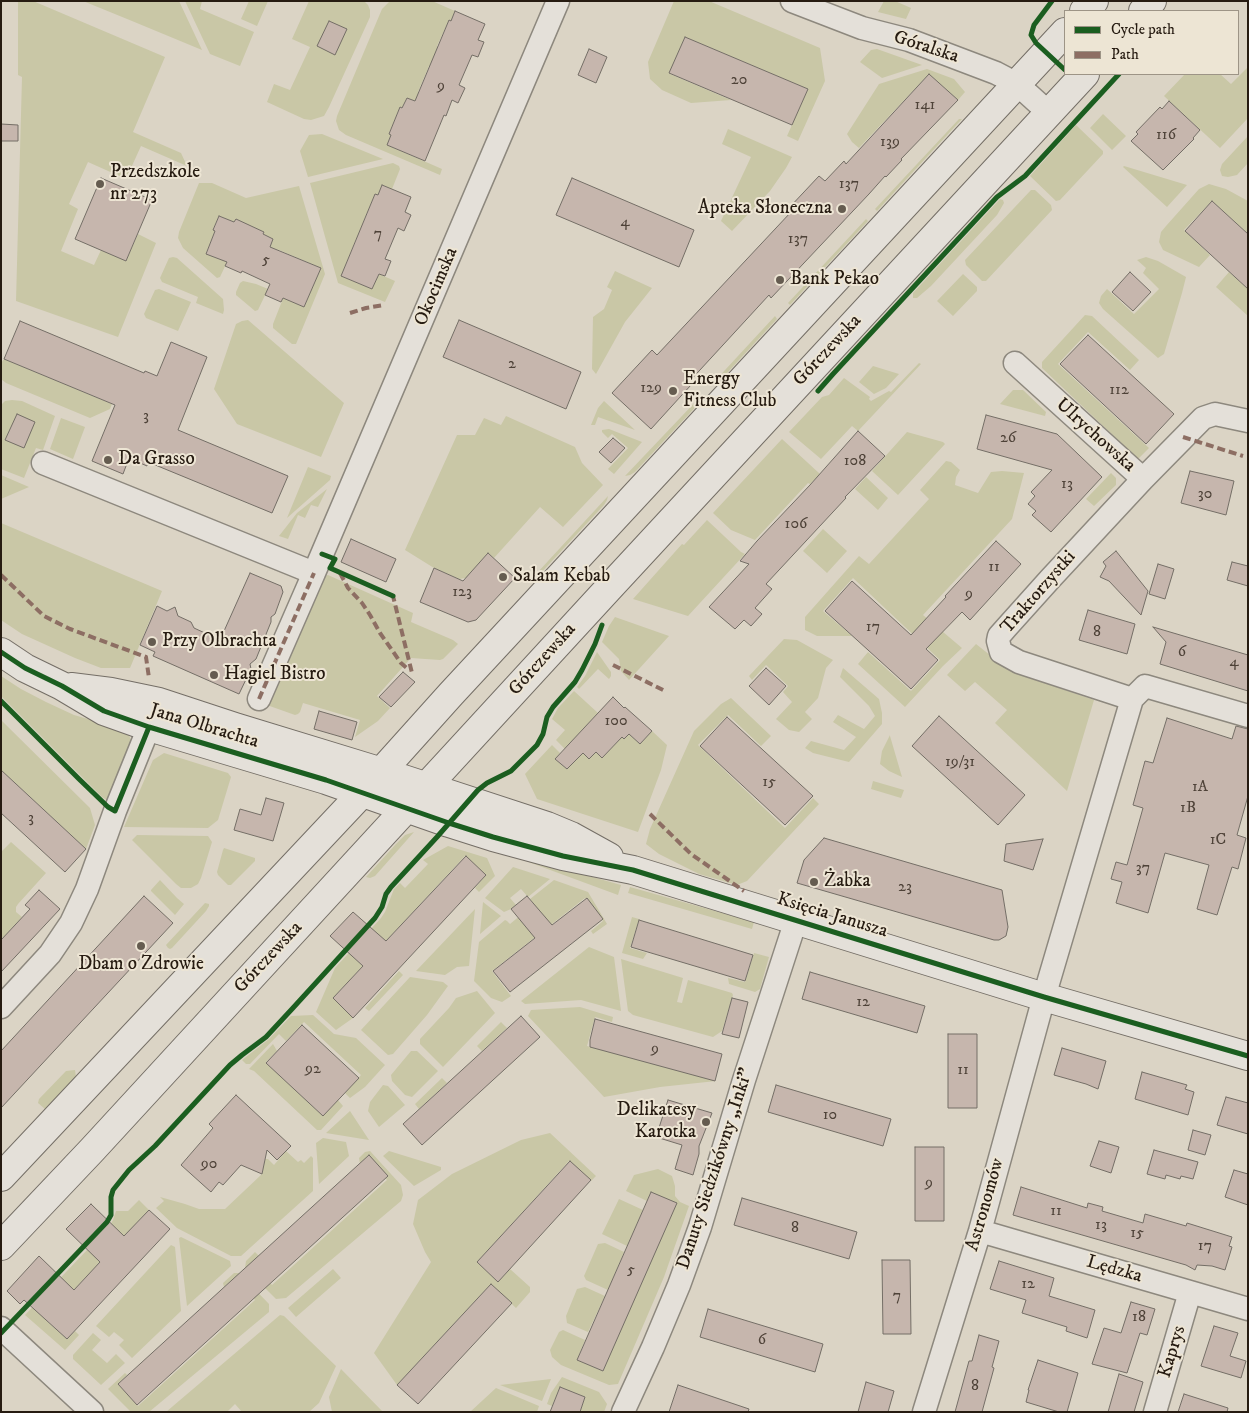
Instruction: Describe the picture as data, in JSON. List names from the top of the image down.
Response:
{
  "streets": {
    "main road": ["Górczewska", "Jana Olbrachta", "Księcia Janusza"],
    "street": [
      "Góralska",
      "Okocimska",
      "Ulrychowska",
      "Traktorzystki",
      "Danuty Siedzikówny „Inki”",
      "Astronomów",
      "Lędzka",
      "Kaprys"
    ]
  },
  "crossings": [
    ["Góralska", "Górczewska"],
    ["Górczewska", "Jana Olbrachta"],
    ["Górczewska", "Księcia Janusza"],
    ["Ulrychowska", "Traktorzystki"],
    ["Jana Olbrachta", "Księcia Janusza"],
    ["Księcia Janusza", "Danuty Siedzikówny „Inki”"],
    ["Księcia Janusza", "Astronomów"],
    ["Astronomów", "Lędzka"],
    ["Lędzka", "Kaprys"]
  ],
  "places": [
    "Przedszkole nr 273",
    "Apteka Słoneczna",
    "Bank Pekao",
    "Energy Fitness Club",
    "Da Grasso",
    "Salam Kebab",
    "Przy Olbrachta",
    "Hagiel Bistro",
    "Żabka",
    "Dbam o Zdrowie",
    "Delikatesy Karotka"
  ],
  "house_numbers": [
    "20",
    "9",
    "141",
    "116",
    "139",
    "137",
    "4",
    "7",
    "137",
    "5",
    "2",
    "129",
    "112",
    "3",
    "26",
    "108",
    "13",
    "30",
    "106",
    "11",
    "123",
    "9",
    "17",
    "8",
    "6",
    "4",
    "100",
    "19/31",
    "15",
    "1A",
    "1B",
    "3",
    "1C",
    "37",
    "23",
    "12",
    "9",
    "92",
    "11",
    "10",
    "90",
    "9",
    "11",
    "13",
    "8",
    "15",
    "17",
    "5",
    "12",
    "7",
    "18",
    "6",
    "8"
  ],
  "legend": ["Cycle path", "Path"]
}
